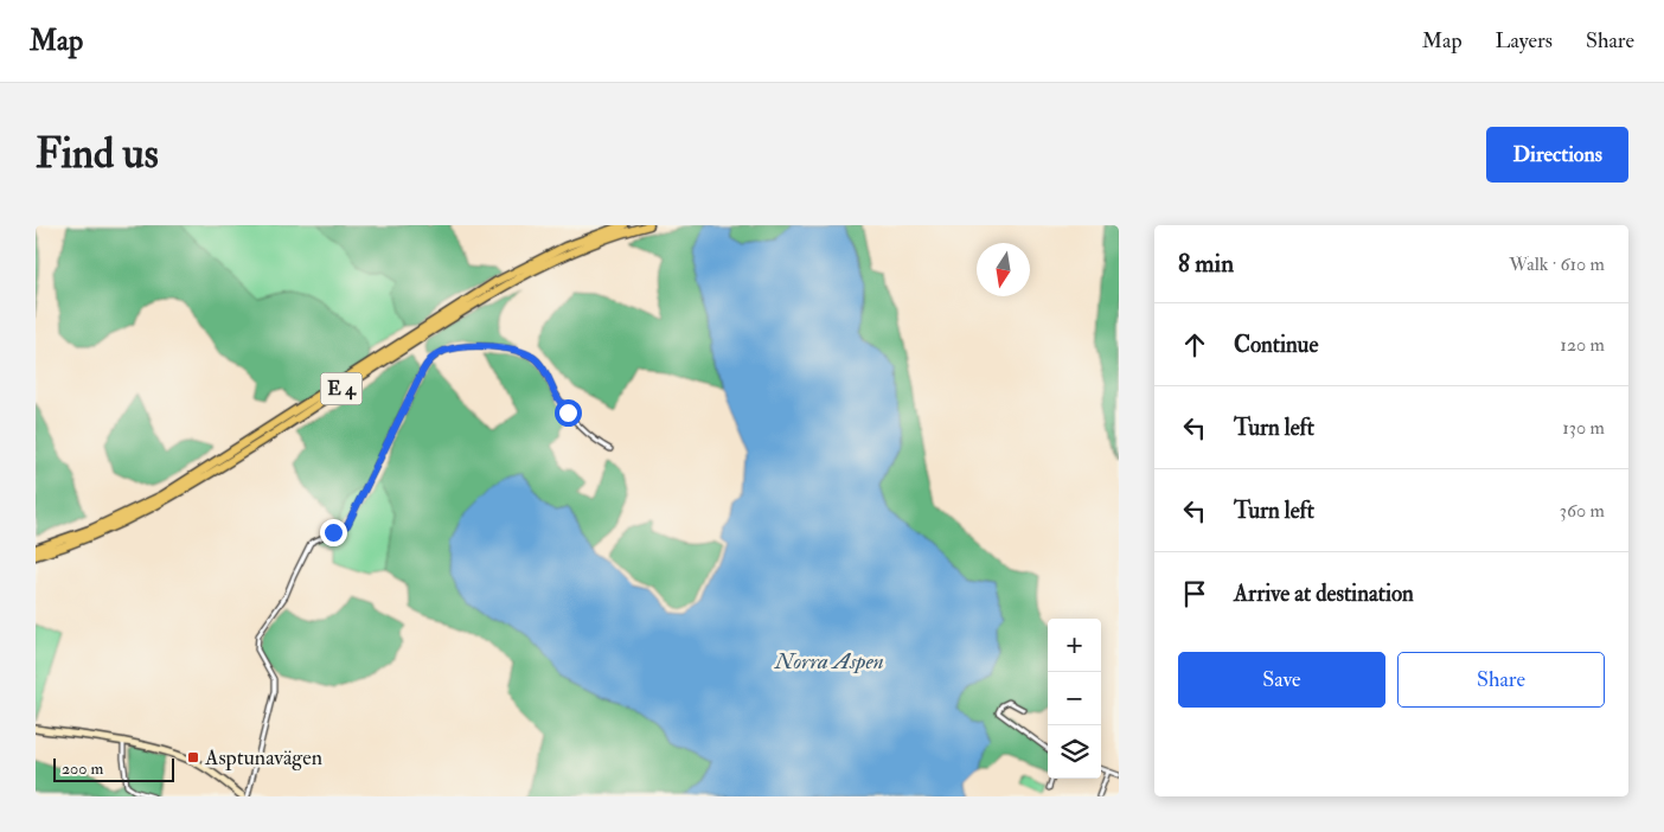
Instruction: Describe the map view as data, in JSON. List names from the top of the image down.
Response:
{
  "streets": {
    "highway": ["E 4"]
  },
  "water": ["Norra Aspen"],
  "places": {
    "transit": ["Asptunavägen"]
  },
  "scale_bar": "200 m",
  "north": "bottom",
  "page": {
    "header": "Map",
    "nav": ["Map", "Layers", "Share"],
    "buttons": [
      "Directions",
      ["Save", "Share"]
    ],
    "title": "Find us",
    "heading": ["8 min", "Walk · 610 m"],
    "list": [
      ["Continue", "120 m"],
      ["Turn left", "130 m"],
      ["Turn left", "360 m"],
      "Arrive at destination"
    ],
    "map_buttons": ["+", "−"],
    "scale": "200 m"
  }
}
